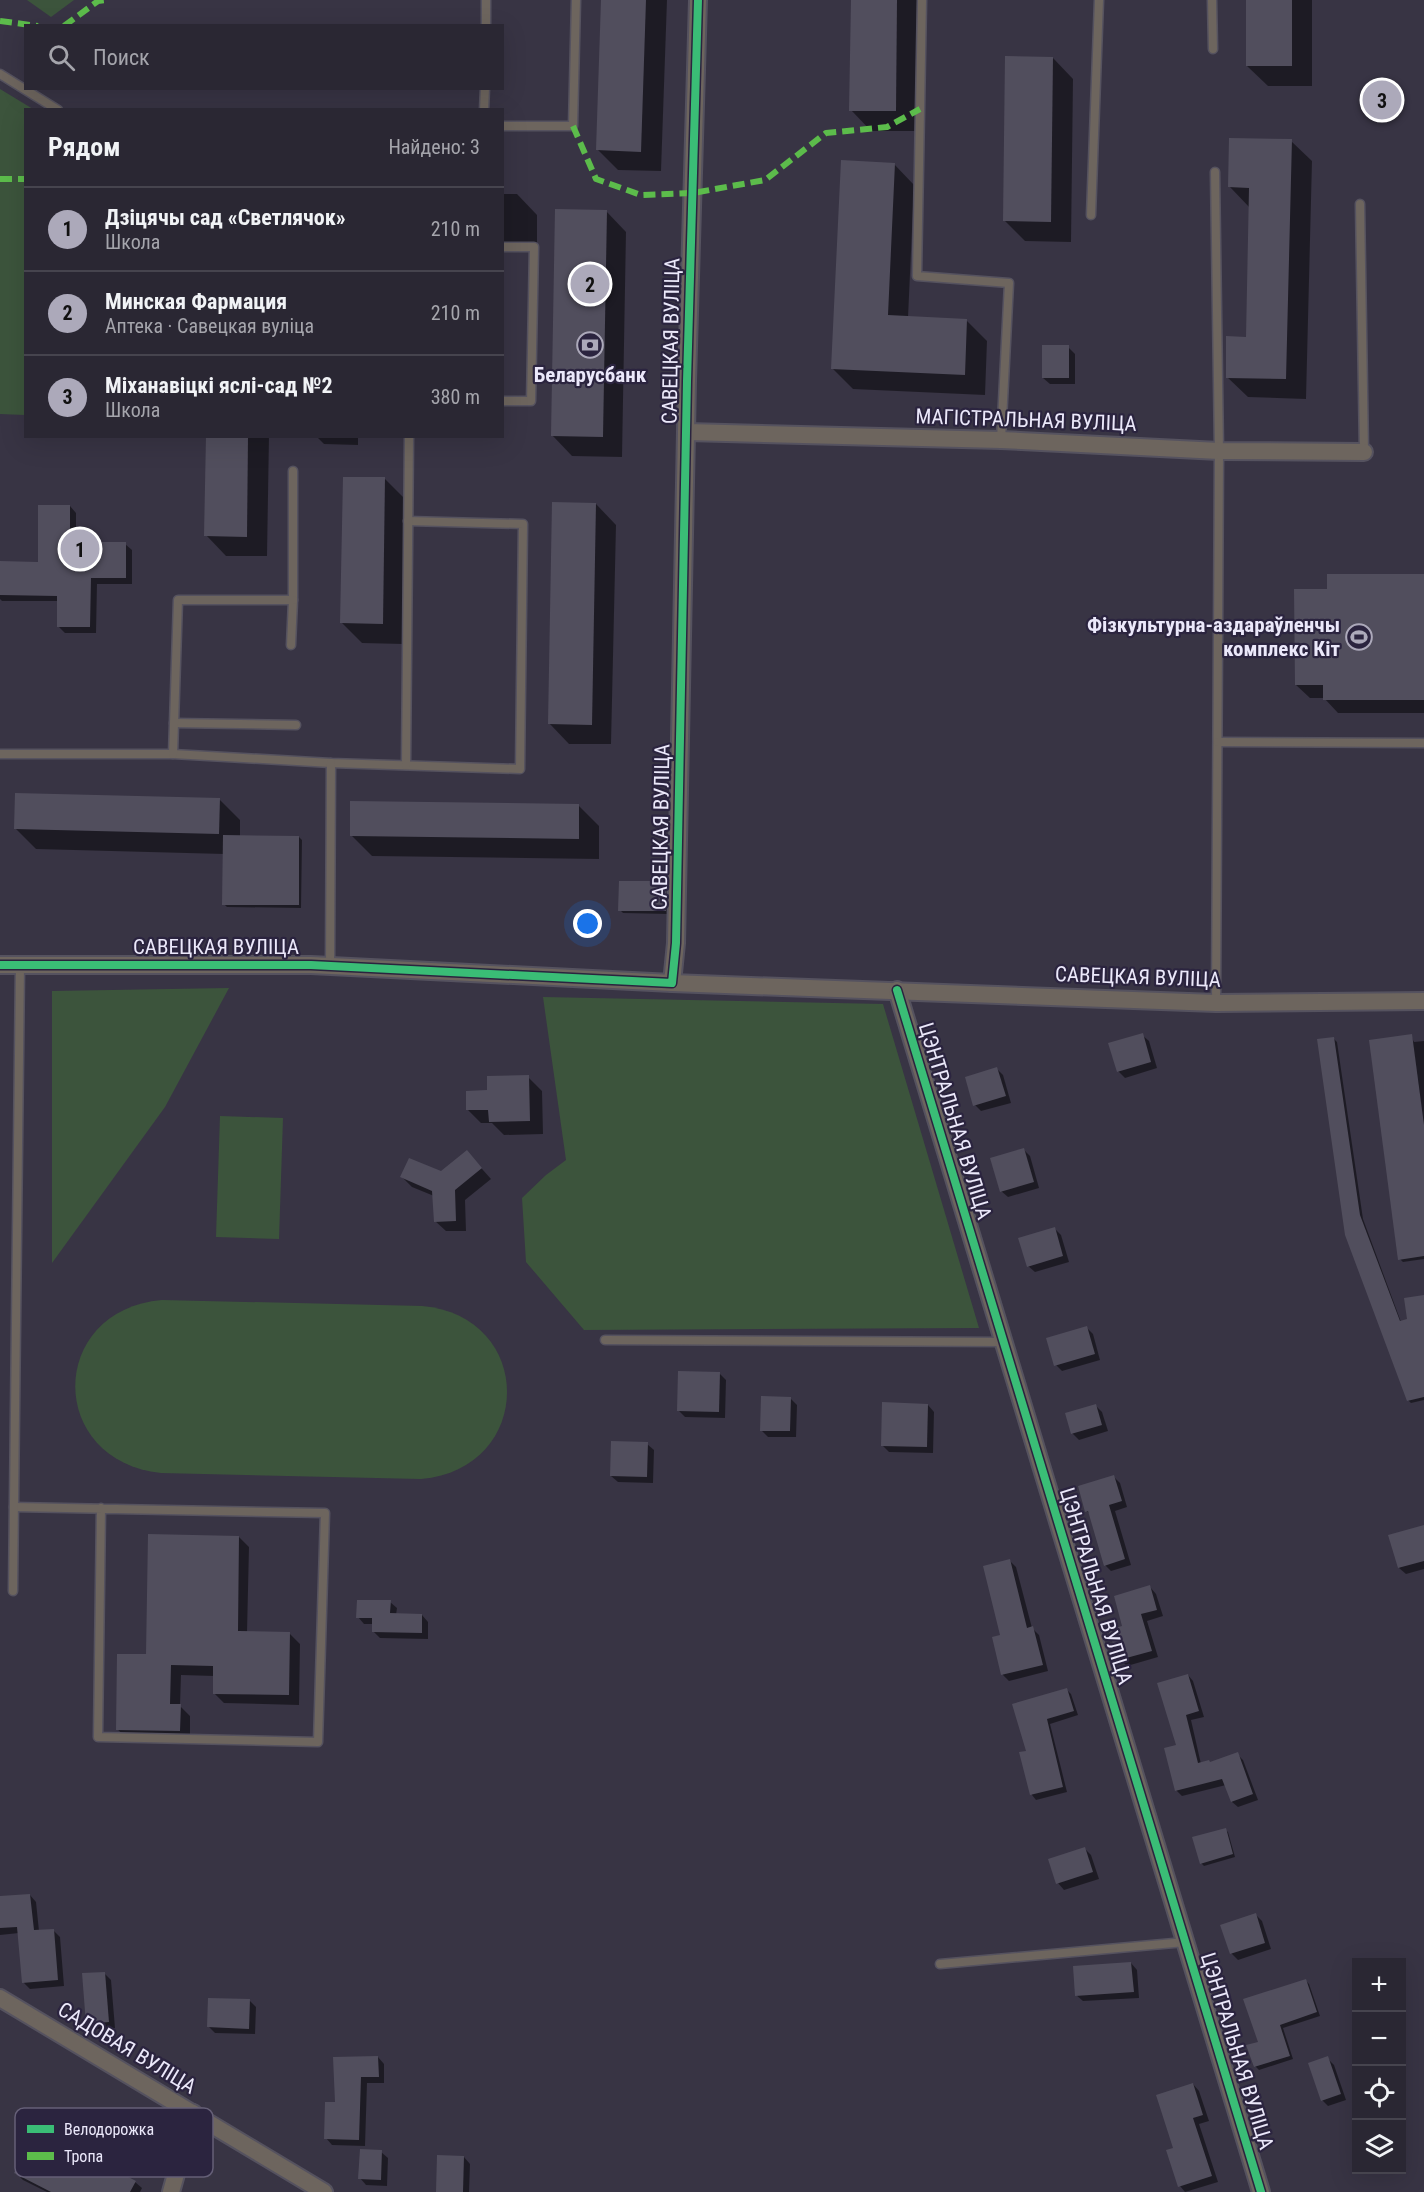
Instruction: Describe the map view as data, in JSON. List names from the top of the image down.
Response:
{
  "streets": {
    "street": [
      "САВЕЦКАЯ ВУЛІЦА",
      "МАГІСТРАЛЬНАЯ ВУЛІЦА",
      "ЦЭНТРАЛЬНАЯ ВУЛІЦА",
      "САДОВАЯ ВУЛІЦА"
    ]
  },
  "crossings": [
    ["САВЕЦКАЯ ВУЛІЦА", "МАГІСТРАЛЬНАЯ ВУЛІЦА"],
    ["САВЕЦКАЯ ВУЛІЦА", "ЦЭНТРАЛЬНАЯ ВУЛІЦА"]
  ],
  "places": {
    "bank": ["Беларусбанк"],
    "sports": ["Фізкультурна-аздараўленчы комплекс Кіт"]
  },
  "legend": ["Велодорожка", "Тропа"],
  "page": {
    "search": "Поиск",
    "pins": ["3", "2", "1"],
    "heading": ["Рядом", "Найдено: 3"],
    "list": [
      {
        "mark": "1",
        "name": "Дзіцячы сад «Светлячок»",
        "note": "Школа",
        "value": "210 m"
      },
      {
        "mark": "2",
        "name": "Минская Фармация",
        "note": "Аптека · Савецкая вуліца",
        "value": "210 m"
      },
      {
        "mark": "3",
        "name": "Міханавіцкі яслі-сад №2",
        "note": "Школа",
        "value": "380 m"
      }
    ],
    "map_buttons": ["+", "−"]
  }
}
